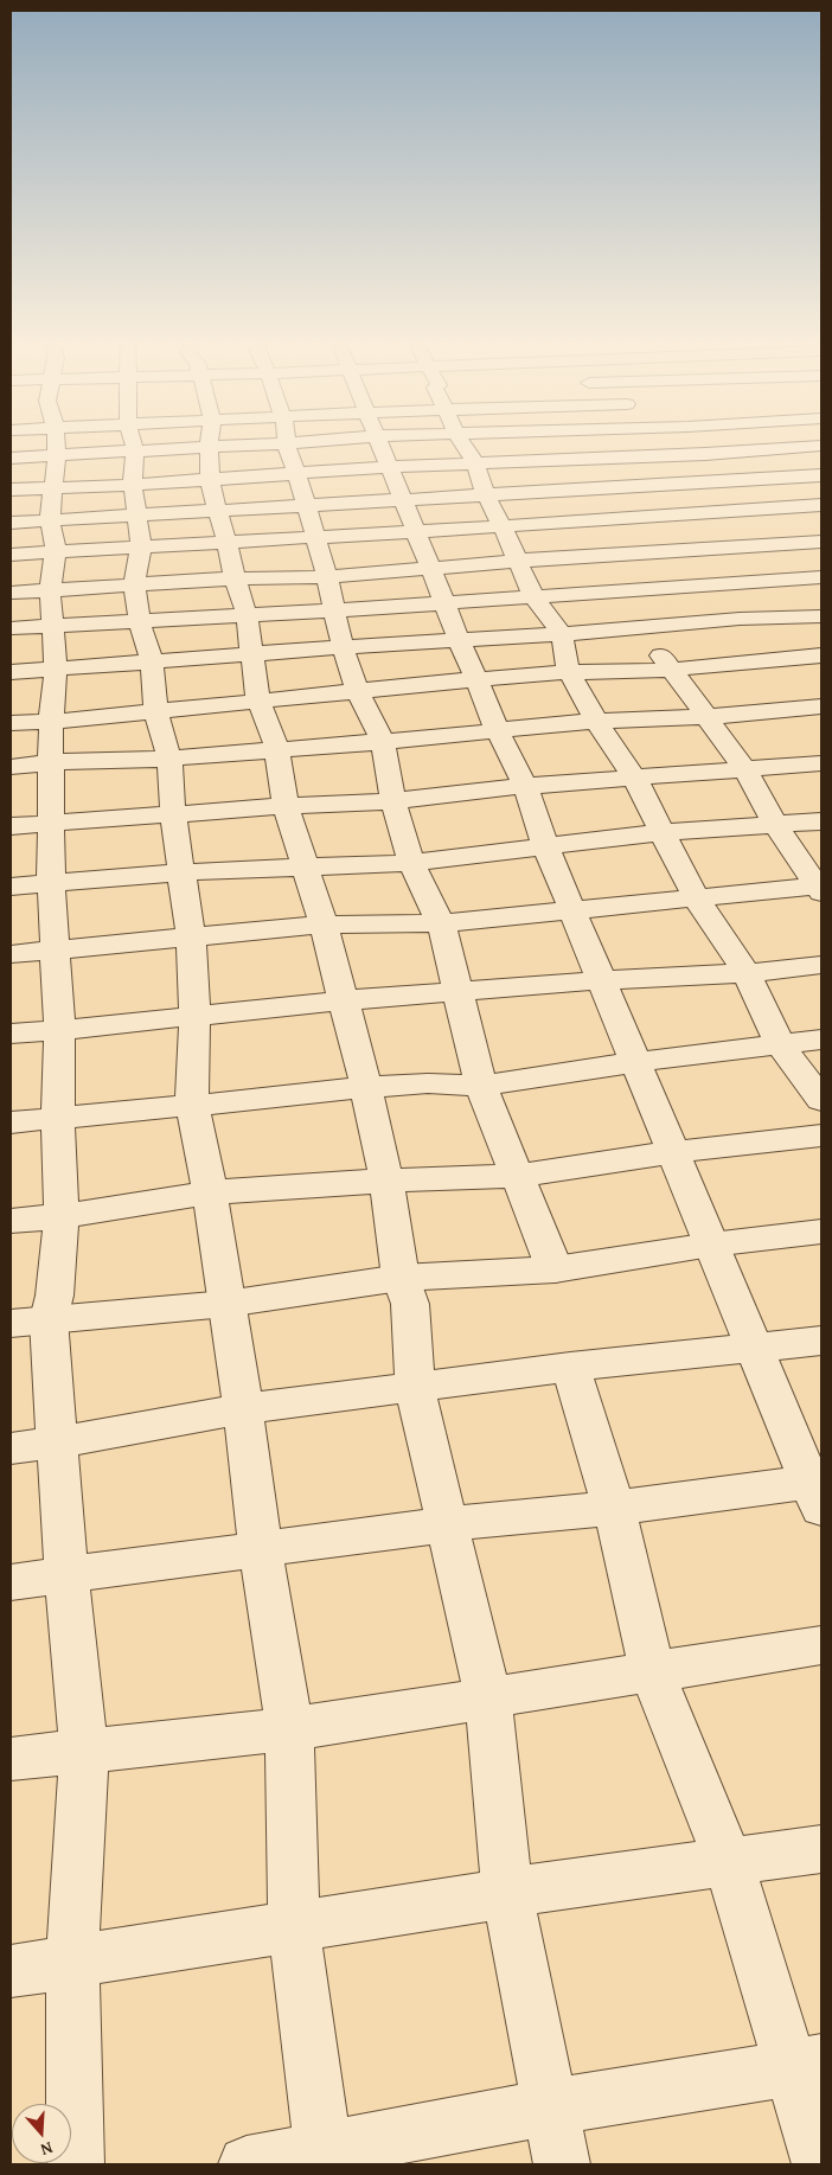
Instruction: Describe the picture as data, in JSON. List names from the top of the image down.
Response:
{
  "north": "bottom"
}
